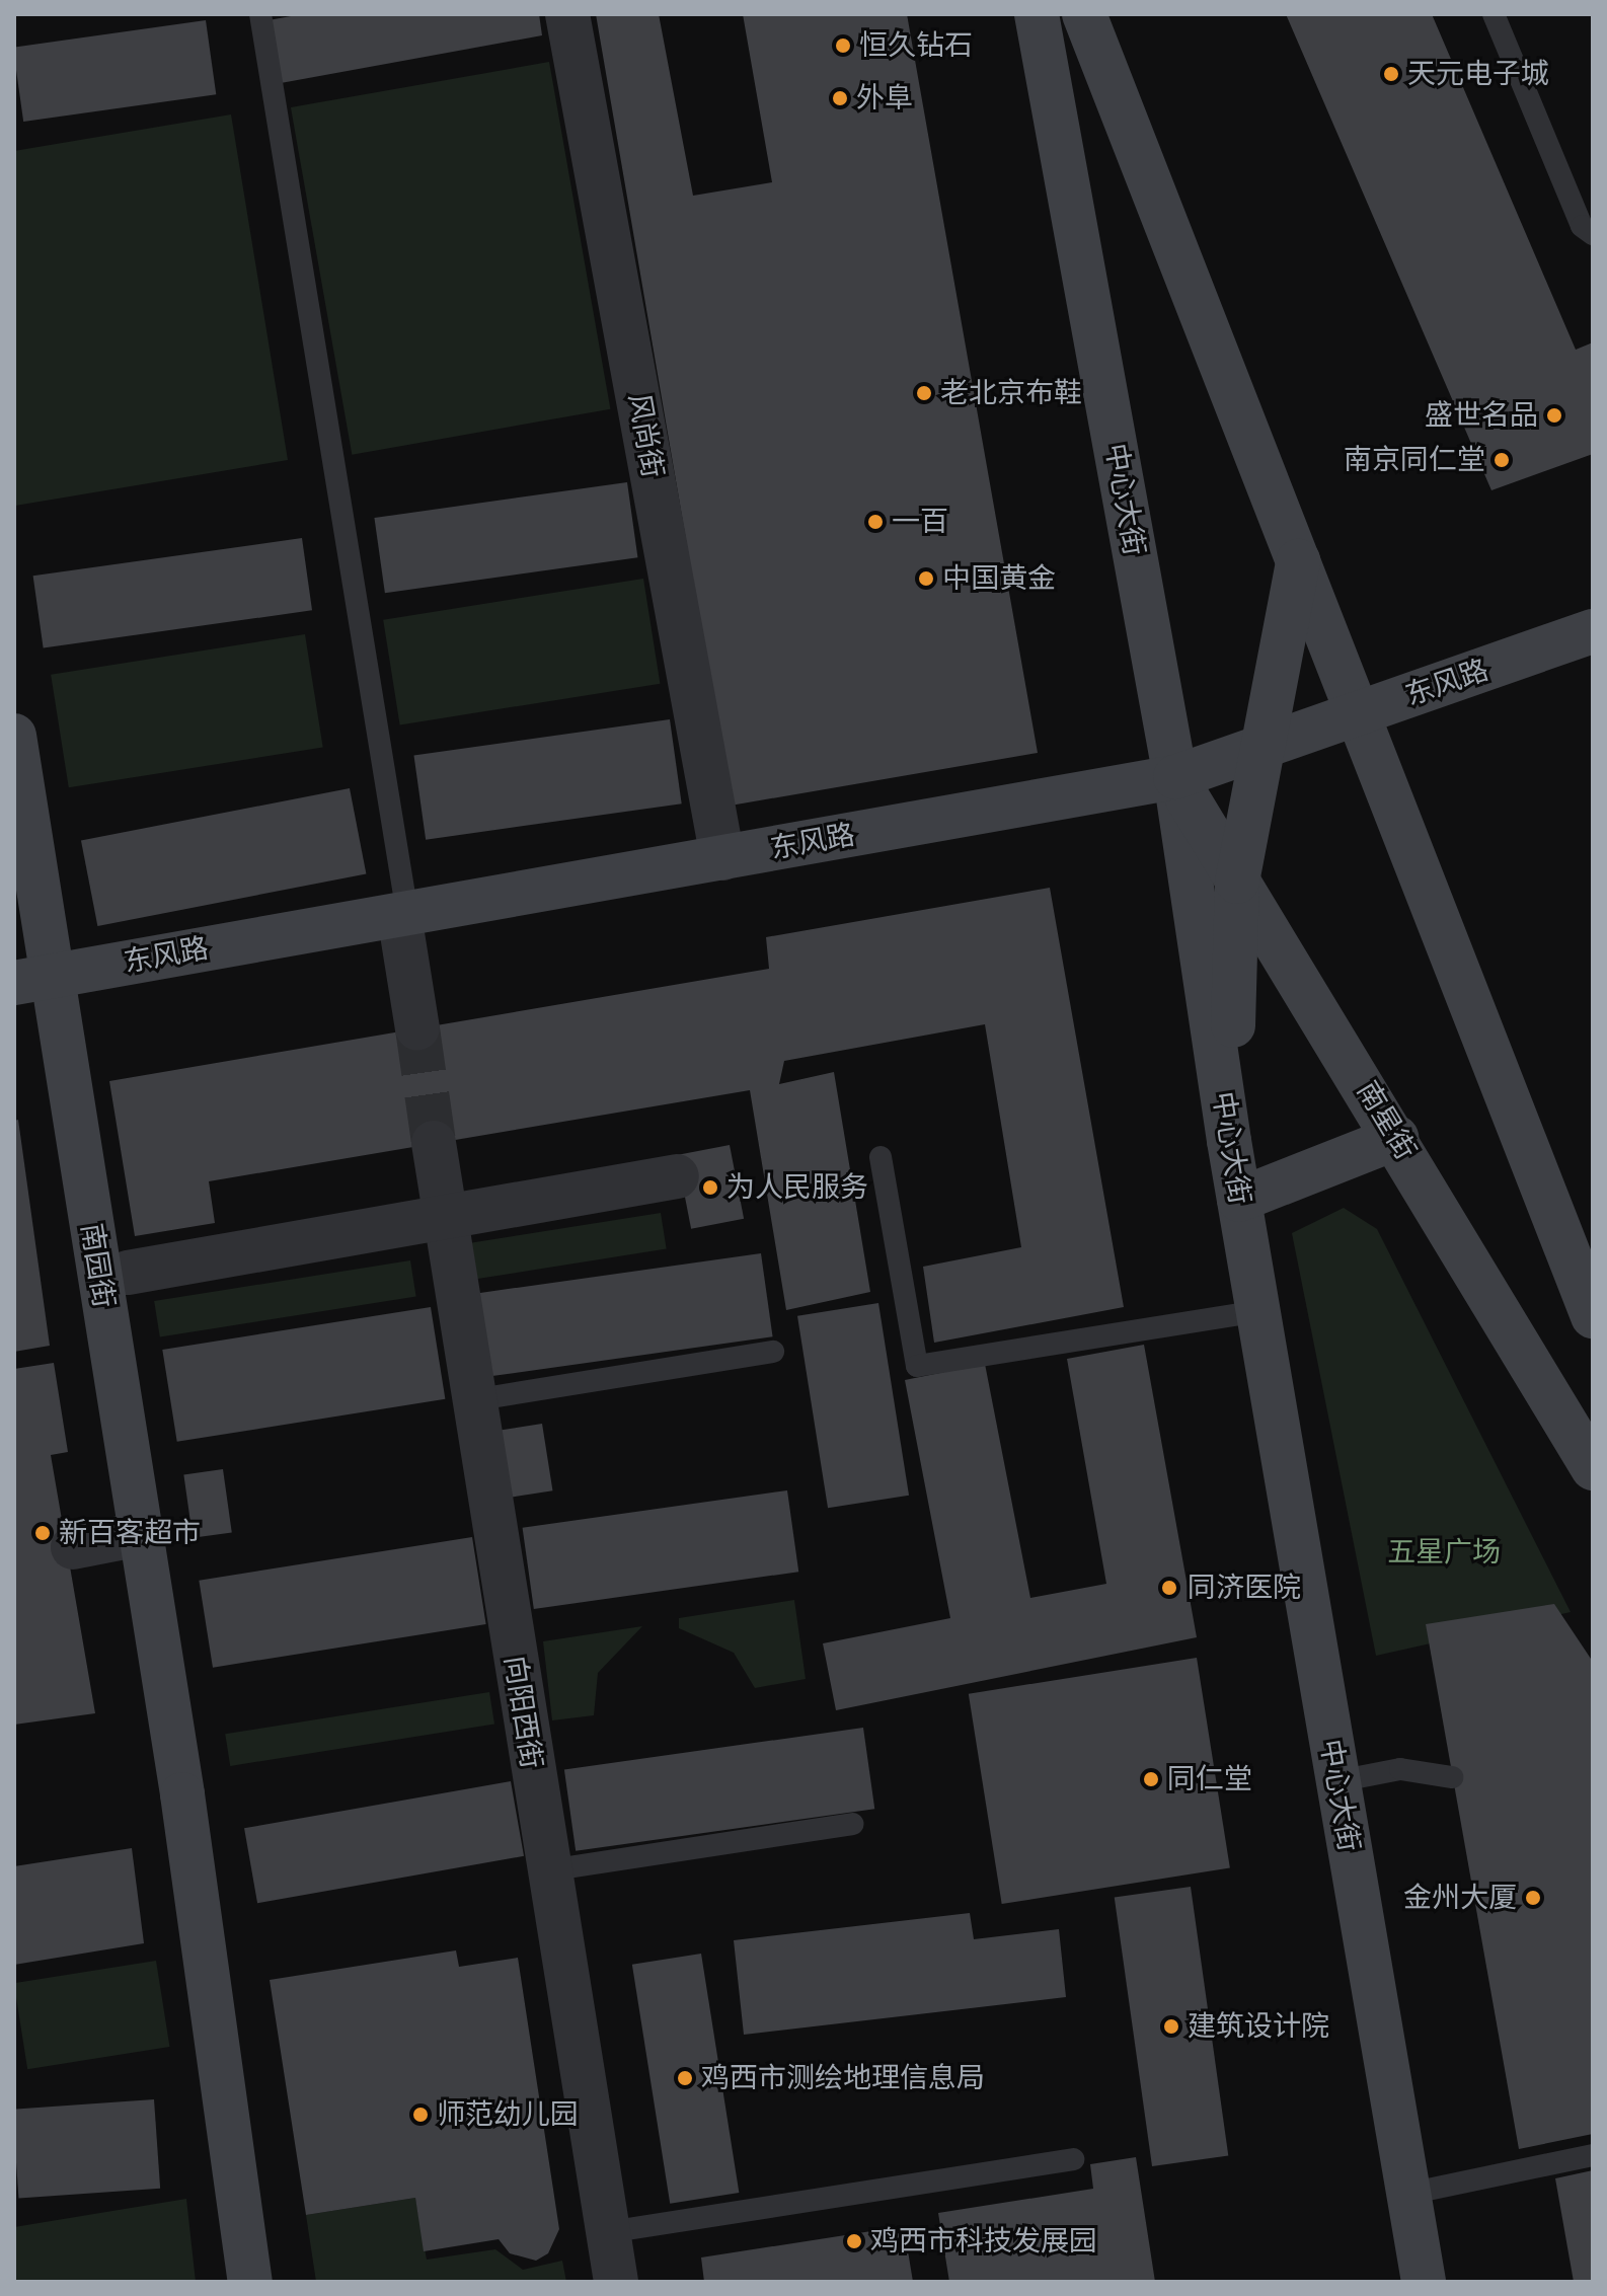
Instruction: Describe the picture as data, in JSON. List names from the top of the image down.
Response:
{
  "streets": {
    "street": [
      "风尚街",
      "中心大街",
      "东风路",
      "南星街",
      "南园街",
      "向阳西街"
    ]
  },
  "crossings": [
    ["风尚街", "东风路"],
    ["中心大街", "东风路"],
    ["中心大街", "南星街"],
    ["东风路", "南星街"],
    ["东风路", "南园街"]
  ],
  "parks": ["五星广场"],
  "places": [
    "恒久钻石",
    "天元电子城",
    "外阜",
    "老北京布鞋",
    "盛世名品",
    "南京同仁堂",
    "一百",
    "中国黄金",
    "为人民服务",
    "新百客超市",
    "同济医院",
    "同仁堂",
    "金州大厦",
    "建筑设计院",
    "鸡西市测绘地理信息局",
    "师范幼儿园",
    "鸡西市科技发展园"
  ]
}
